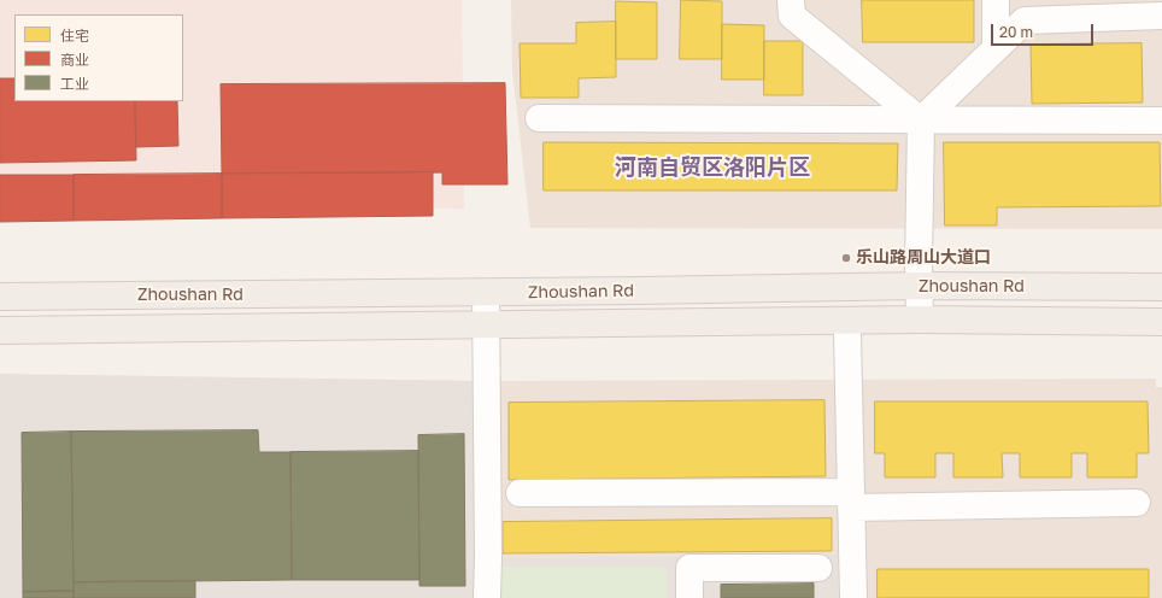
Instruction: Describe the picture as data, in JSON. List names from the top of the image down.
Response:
{
  "streets": {
    "main road": ["Zhoushan Rd"]
  },
  "districts": ["河南自贸区洛阳片区"],
  "places": ["乐山路周山大道口"],
  "legend": ["住宅", "商业", "工业"],
  "scale_bar": "20 m"
}
